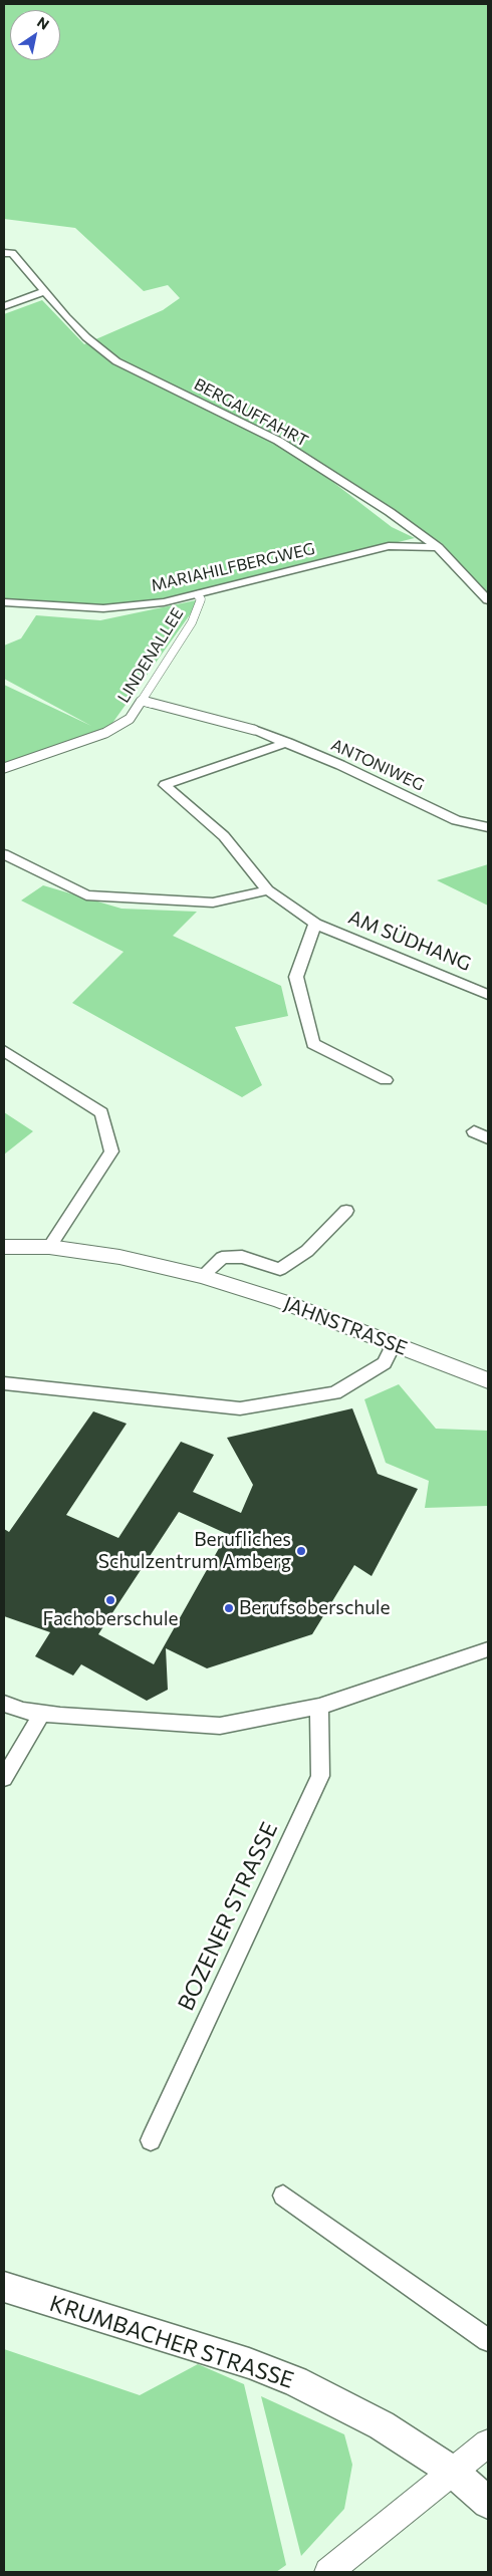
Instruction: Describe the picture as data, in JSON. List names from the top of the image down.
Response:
{
  "streets": {
    "main road": ["KRUMBACHER STRASSE"],
    "street": [
      "BERGAUFFAHRT",
      "MARIAHILFBERGWEG",
      "LINDENALLEE",
      "ANTONIWEG",
      "AM SÜDHANG",
      "JAHNSTRASSE",
      "BOZENER STRASSE"
    ]
  },
  "crossings": [
    ["BERGAUFFAHRT", "MARIAHILFBERGWEG"],
    ["MARIAHILFBERGWEG", "LINDENALLEE"],
    ["ANTONIWEG", "AM SÜDHANG"]
  ],
  "places": ["Berufliches Schulzentrum Amberg", "Fachoberschule", "Berufsoberschule"],
  "north": "top right"
}
